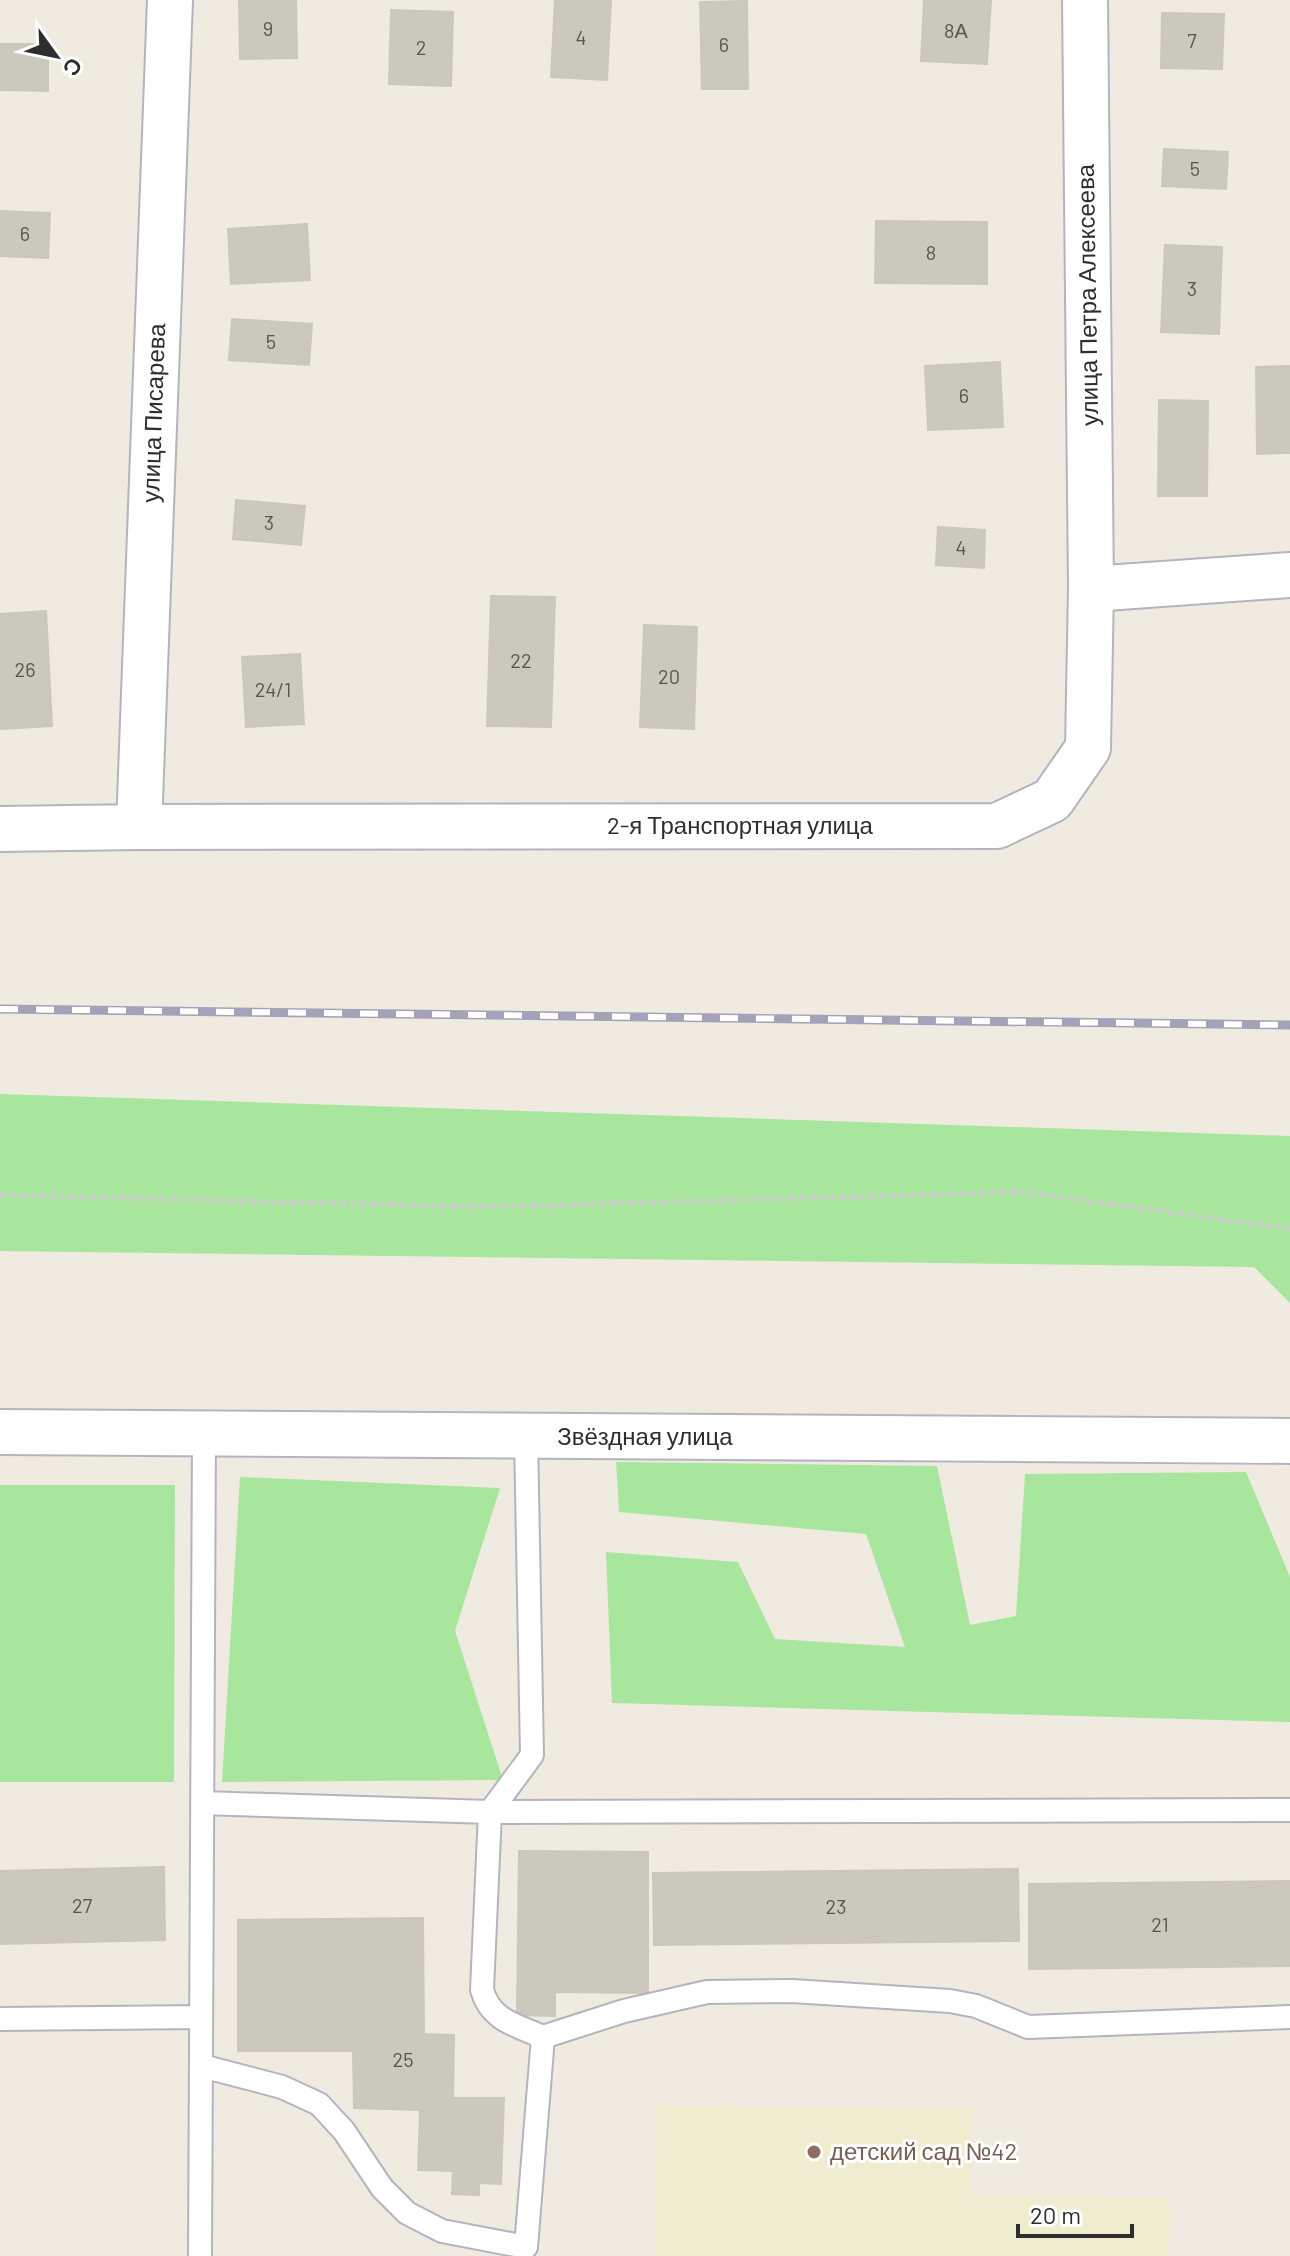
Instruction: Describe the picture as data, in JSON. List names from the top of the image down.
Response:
{
  "streets": {
    "street": [
      "улица Петра Алексеева",
      "улица Писарева",
      "2-я Транспортная улица",
      "Звёздная улица"
    ]
  },
  "crossings": [
    ["улица Петра Алексеева", "2-я Транспортная улица"],
    ["улица Писарева", "2-я Транспортная улица"]
  ],
  "places": ["детский сад №42"],
  "house_numbers": [
    "9",
    "8А",
    "4",
    "7",
    "6",
    "2",
    "5",
    "6",
    "8",
    "3",
    "5",
    "6",
    "3",
    "4",
    "22",
    "26",
    "20",
    "24/1",
    "27",
    "23",
    "21",
    "25"
  ],
  "scale_bar": "20 m",
  "north": "bottom right"
}
